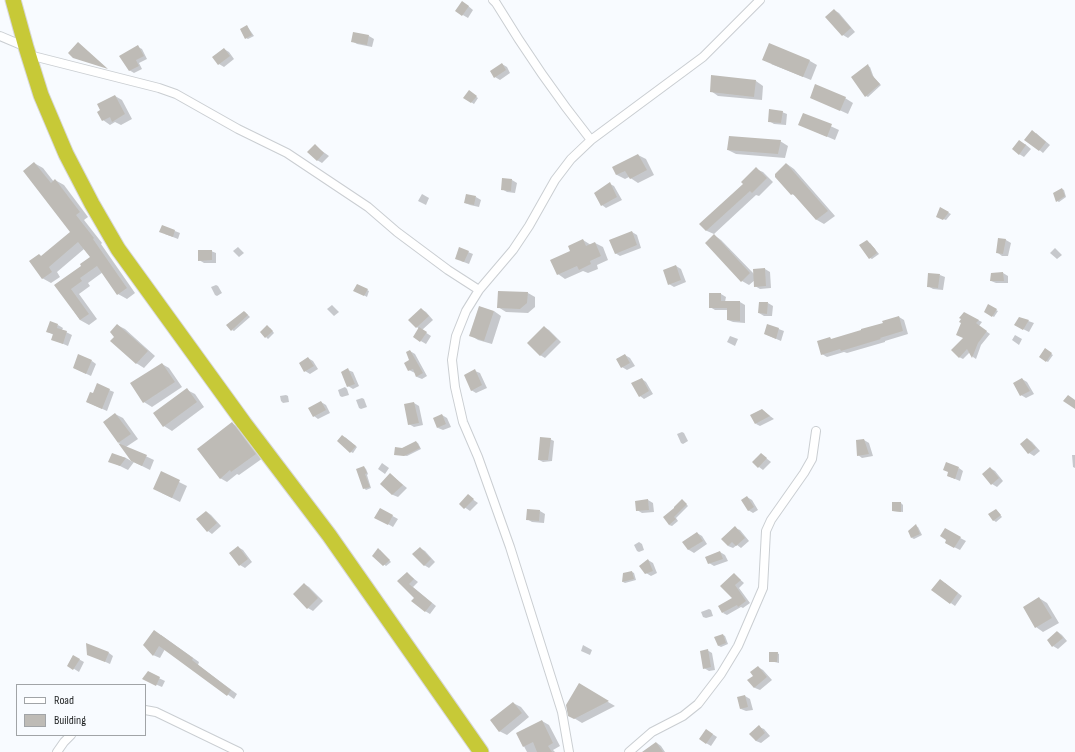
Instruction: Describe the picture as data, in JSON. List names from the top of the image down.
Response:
{
  "legend": ["Road", "Building"]
}
